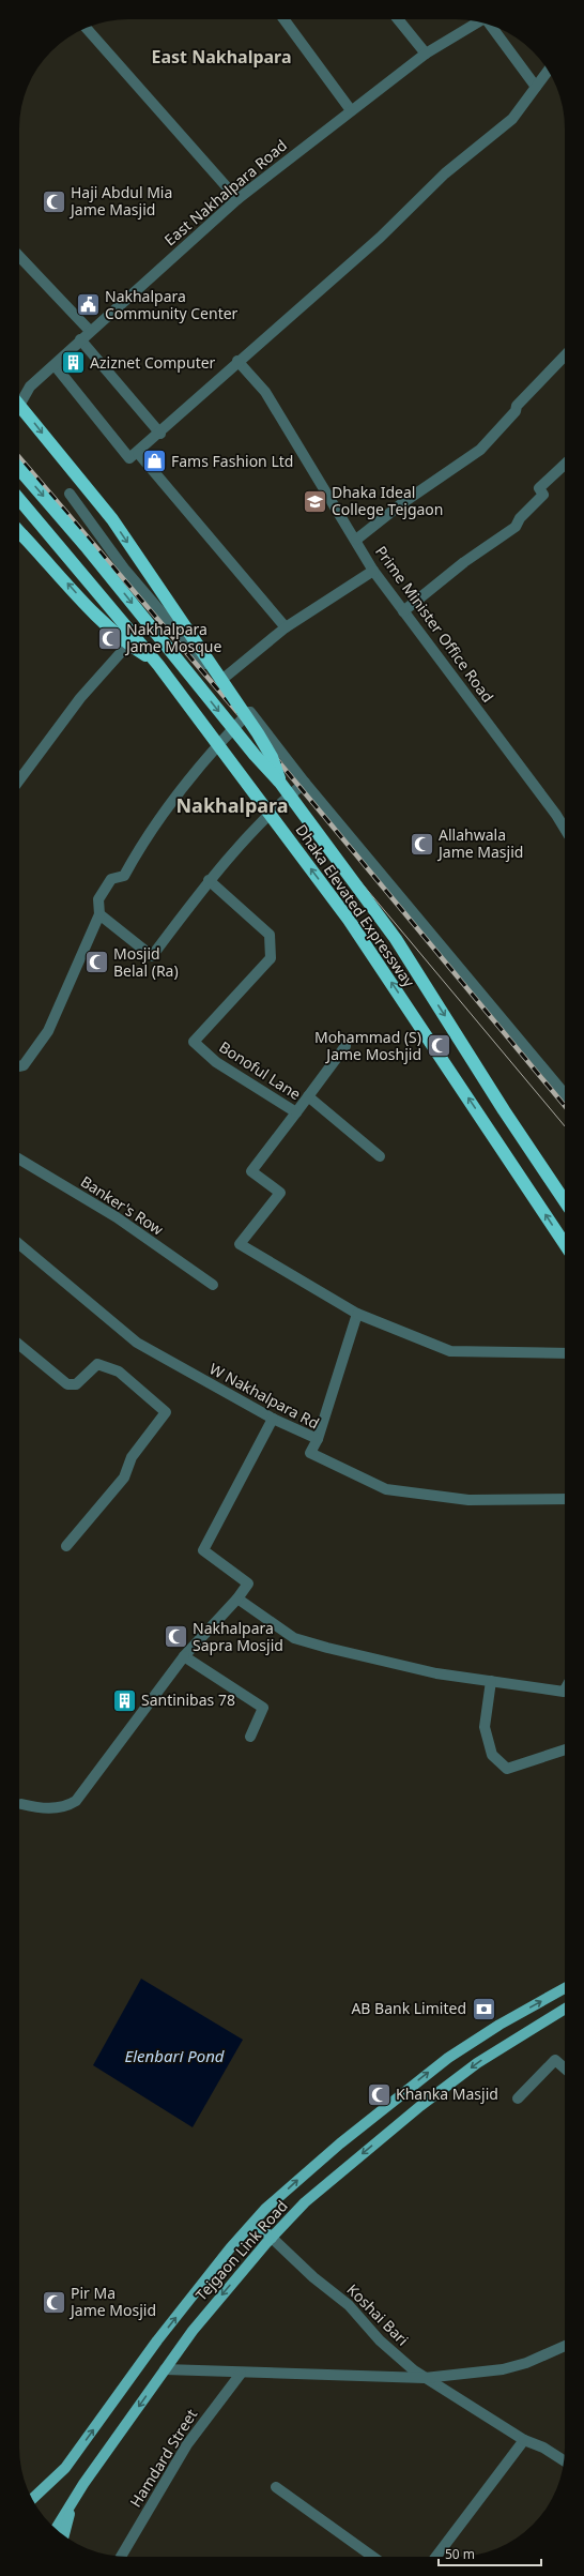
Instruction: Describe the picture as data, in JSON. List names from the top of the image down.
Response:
{
  "streets": {
    "highway": ["Dhaka Elevated Expressway"],
    "main road": ["Tejgaon Link Road"],
    "street": [
      "East Nakhalpara Road",
      "Prime Minister Office Road",
      "Bonoful Lane",
      "Banker's Row",
      "W Nakhalpara Rd",
      "Koshai Bari",
      "Hamdard Street"
    ]
  },
  "crossings": [
    ["Tejgaon Link Road", "Koshai Bari"]
  ],
  "districts": ["East Nakhalpara", "Nakhalpara"],
  "water": ["Elenbari Pond"],
  "places": {
    "mosque": [
      "Haji Abdul Mia Jame Masjid",
      "Nakhalpara Jame Mosque",
      "Allahwala Jame Masjid",
      "Mosjid Belal (Ra)",
      "Mohammad (S) Jame Moshjid",
      "Nakhalpara Sapra Mosjid",
      "Khanka Masjid",
      "Pir Ma Jame Mosjid"
    ],
    "public building": ["Nakhalpara Community Center"],
    "building": ["Aziznet Computer", "Santinibas 78"],
    "shop": ["Fams Fashion Ltd"],
    "school or university": ["Dhaka Ideal College Tejgaon"],
    "bank": ["AB Bank Limited"]
  },
  "scale_bar": "50 m"
}
